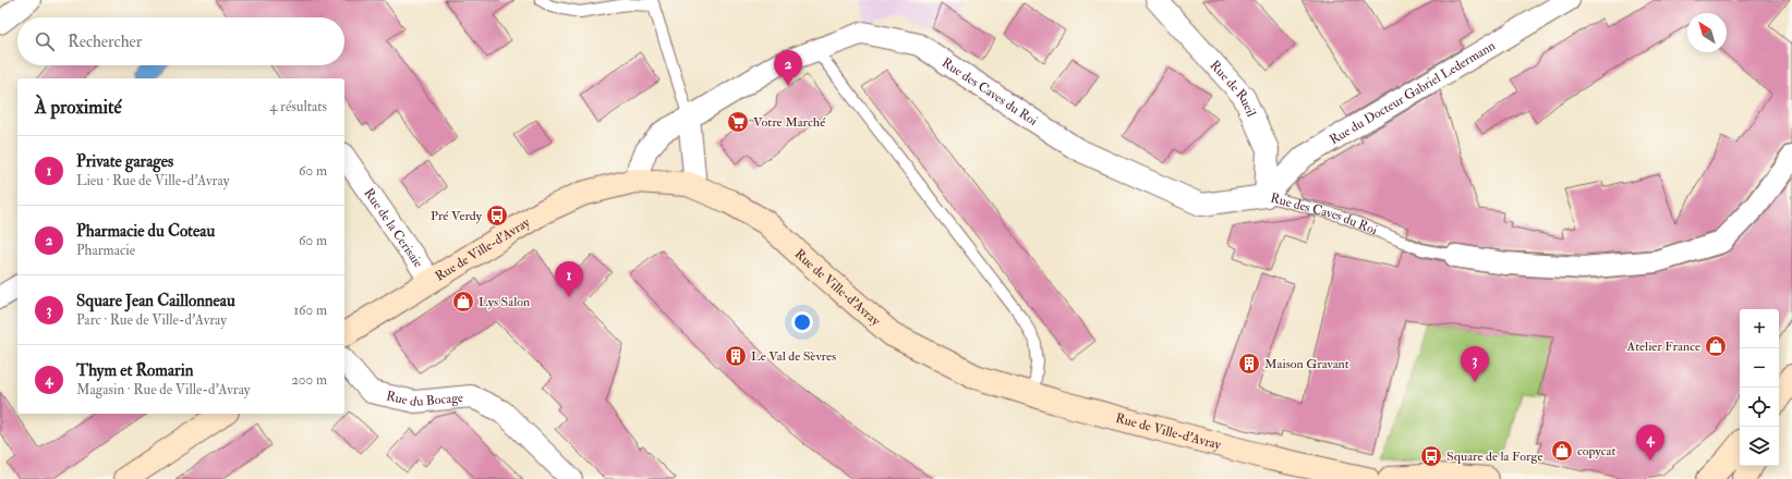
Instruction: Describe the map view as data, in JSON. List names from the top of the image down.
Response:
{
  "streets": {
    "main road": ["Rue de Ville-d'Avray"],
    "street": [
      "Rue de Rueil",
      "Rue des Caves du Roi",
      "Rue du Docteur Gabriel Ledermann",
      "Rue de la Cerisaie",
      "Rue du Bocage"
    ]
  },
  "crossings": [
    ["Rue de Rueil", "Rue des Caves du Roi"],
    ["Rue de Rueil", "Rue du Docteur Gabriel Ledermann"],
    ["Rue des Caves du Roi", "Rue du Docteur Gabriel Ledermann"],
    ["Rue des Caves du Roi", "Rue de Ville-d'Avray"],
    ["Rue de la Cerisaie", "Rue de Ville-d'Avray"]
  ],
  "places": {
    "supermarket": ["Votre Marché"],
    "bus stop": ["Pré Verdy", "Square de la Forge"],
    "shop": ["Lys Salon", "Atelier France", "copycat"],
    "building": ["Le Val de Sèvres", "Maison Gravant"]
  },
  "north": "top left",
  "page": {
    "search": "Rechercher",
    "pins": [
      "2",
      "1",
      "3",
      "4"
    ],
    "heading": ["À proximité", "4 résultats"],
    "list": [
      {
        "mark": "1",
        "name": "Private garages",
        "note": "Lieu · Rue de Ville-d'Avray",
        "value": "60 m"
      },
      {
        "mark": "2",
        "name": "Pharmacie du Coteau",
        "note": "Pharmacie",
        "value": "60 m"
      },
      {
        "mark": "3",
        "name": "Square Jean Caillonneau",
        "note": "Parc · Rue de Ville-d'Avray",
        "value": "160 m"
      },
      {
        "mark": "4",
        "name": "Thym et Romarin",
        "note": "Magasin · Rue de Ville-d'Avray",
        "value": "200 m"
      }
    ],
    "map_buttons": ["+", "−"]
  }
}
